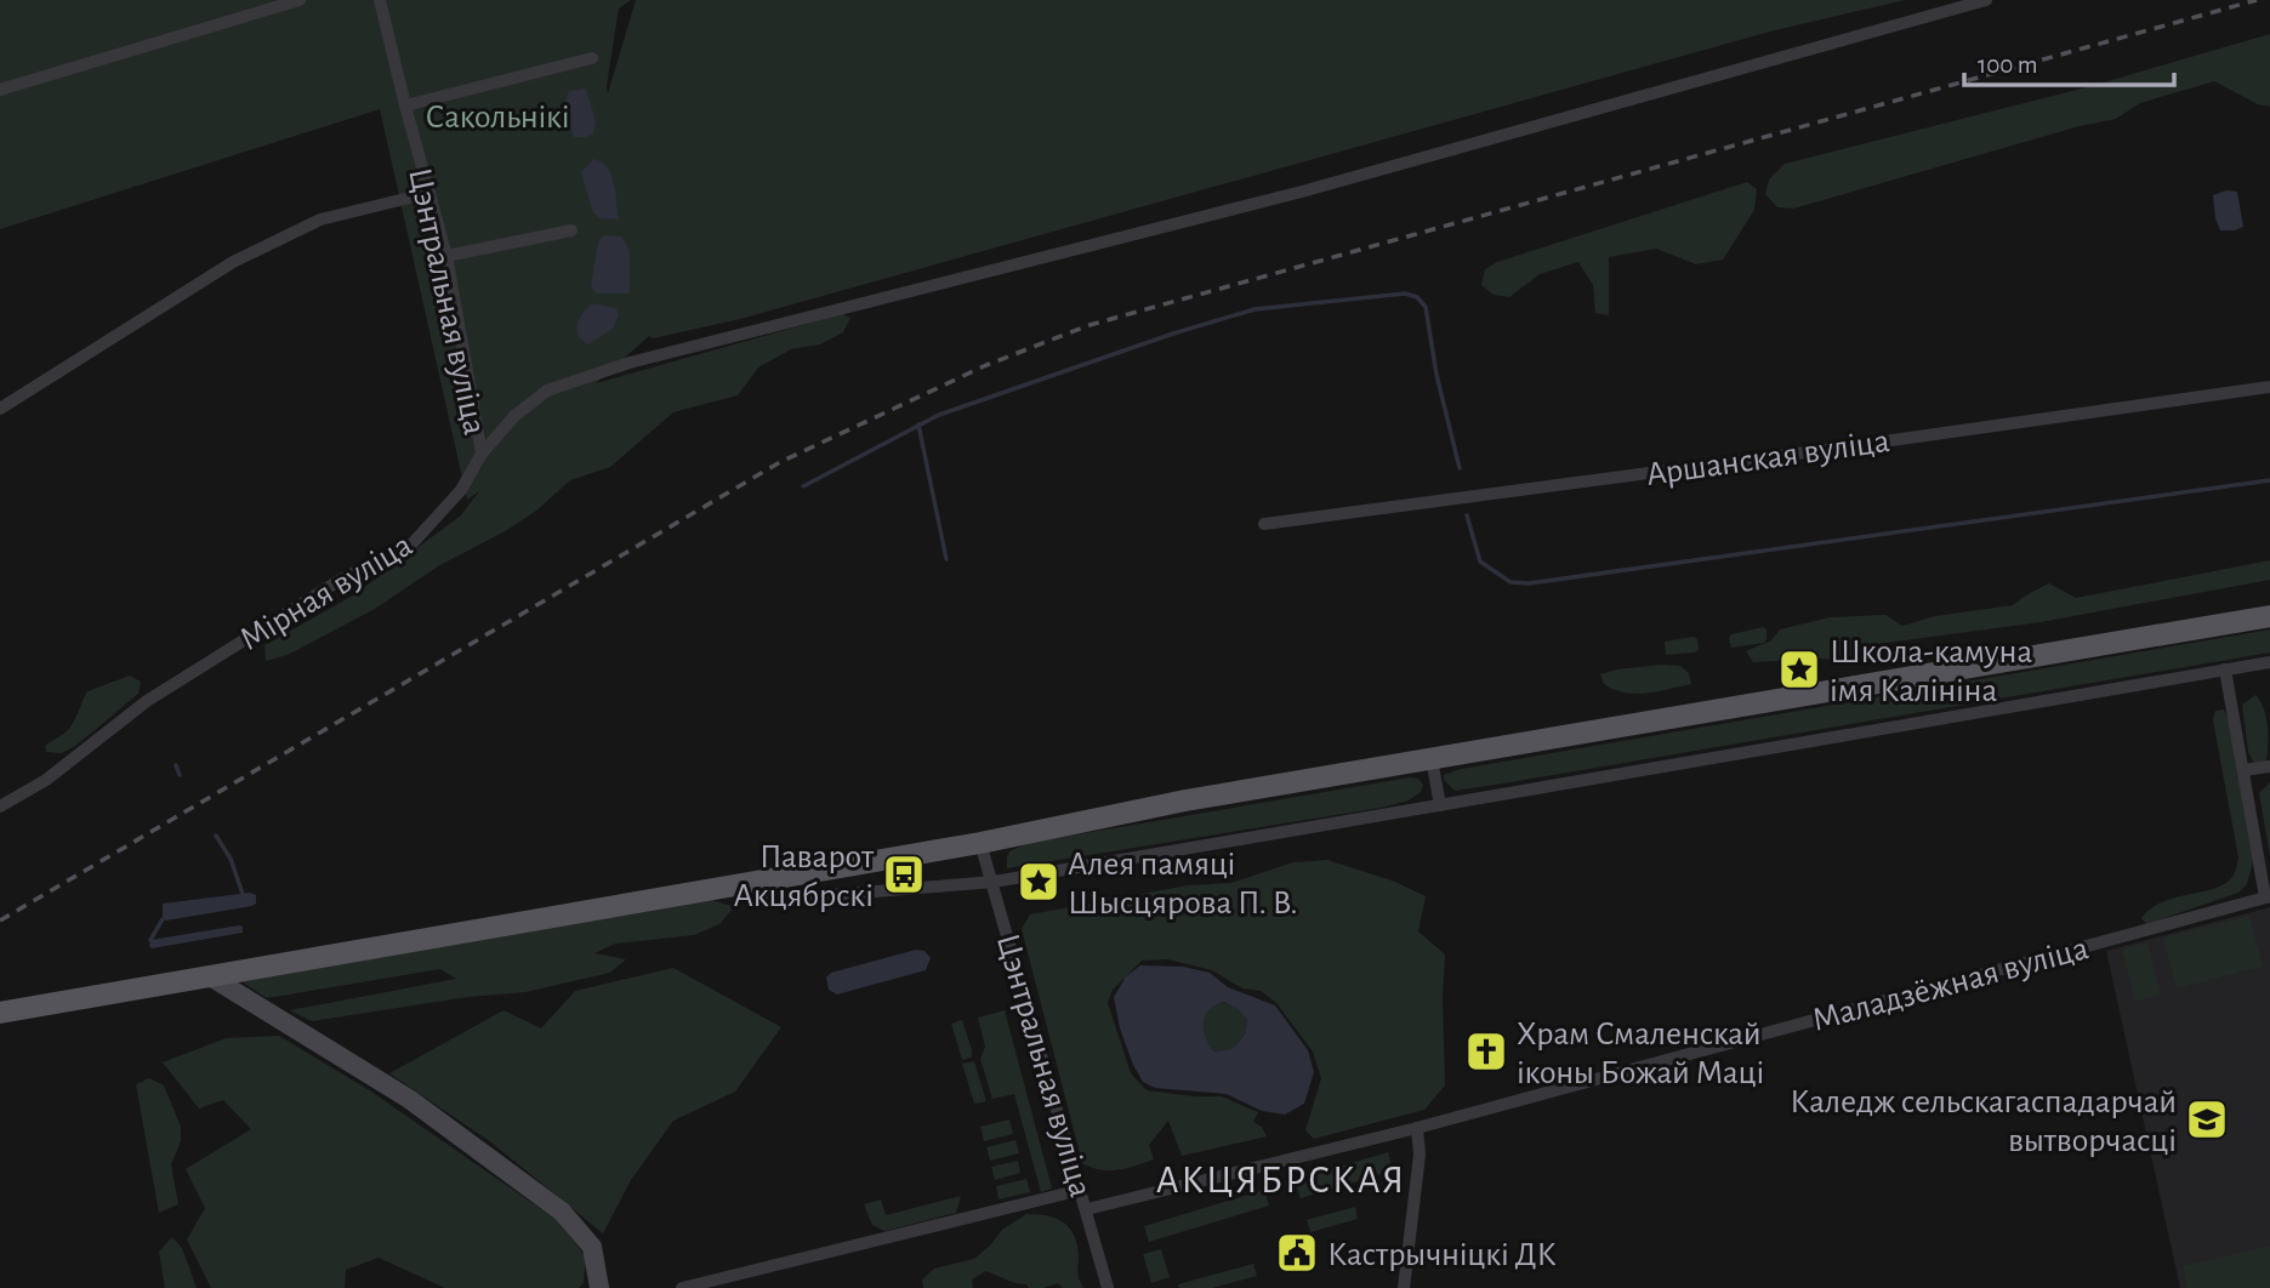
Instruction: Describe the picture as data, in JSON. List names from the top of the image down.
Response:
{
  "streets": {
    "street": [
      "Цэнтральная вуліца",
      "Аршанская вуліца",
      "Мірная вуліца",
      "Маладзёжная вуліца"
    ]
  },
  "crossings": [
    ["Цэнтральная вуліца", "Мірная вуліца"],
    ["Цэнтральная вуліца", "Маладзёжная вуліца"]
  ],
  "districts": ["АКЦЯБРСКАЯ"],
  "parks": ["Сакольнікі"],
  "places": {
    "place": ["Школа-камуна імя Калініна", "Алея памяці Шысцярова П. В."],
    "bus stop": ["Паварот Акцябрскі"],
    "church": ["Храм Смаленскай іконы Божай Маці"],
    "school or university": ["Каледж сельскагаспадарчай вытворчасці"],
    "public building": ["Кастрычніцкі ДК"]
  },
  "scale_bar": "100 m"
}
